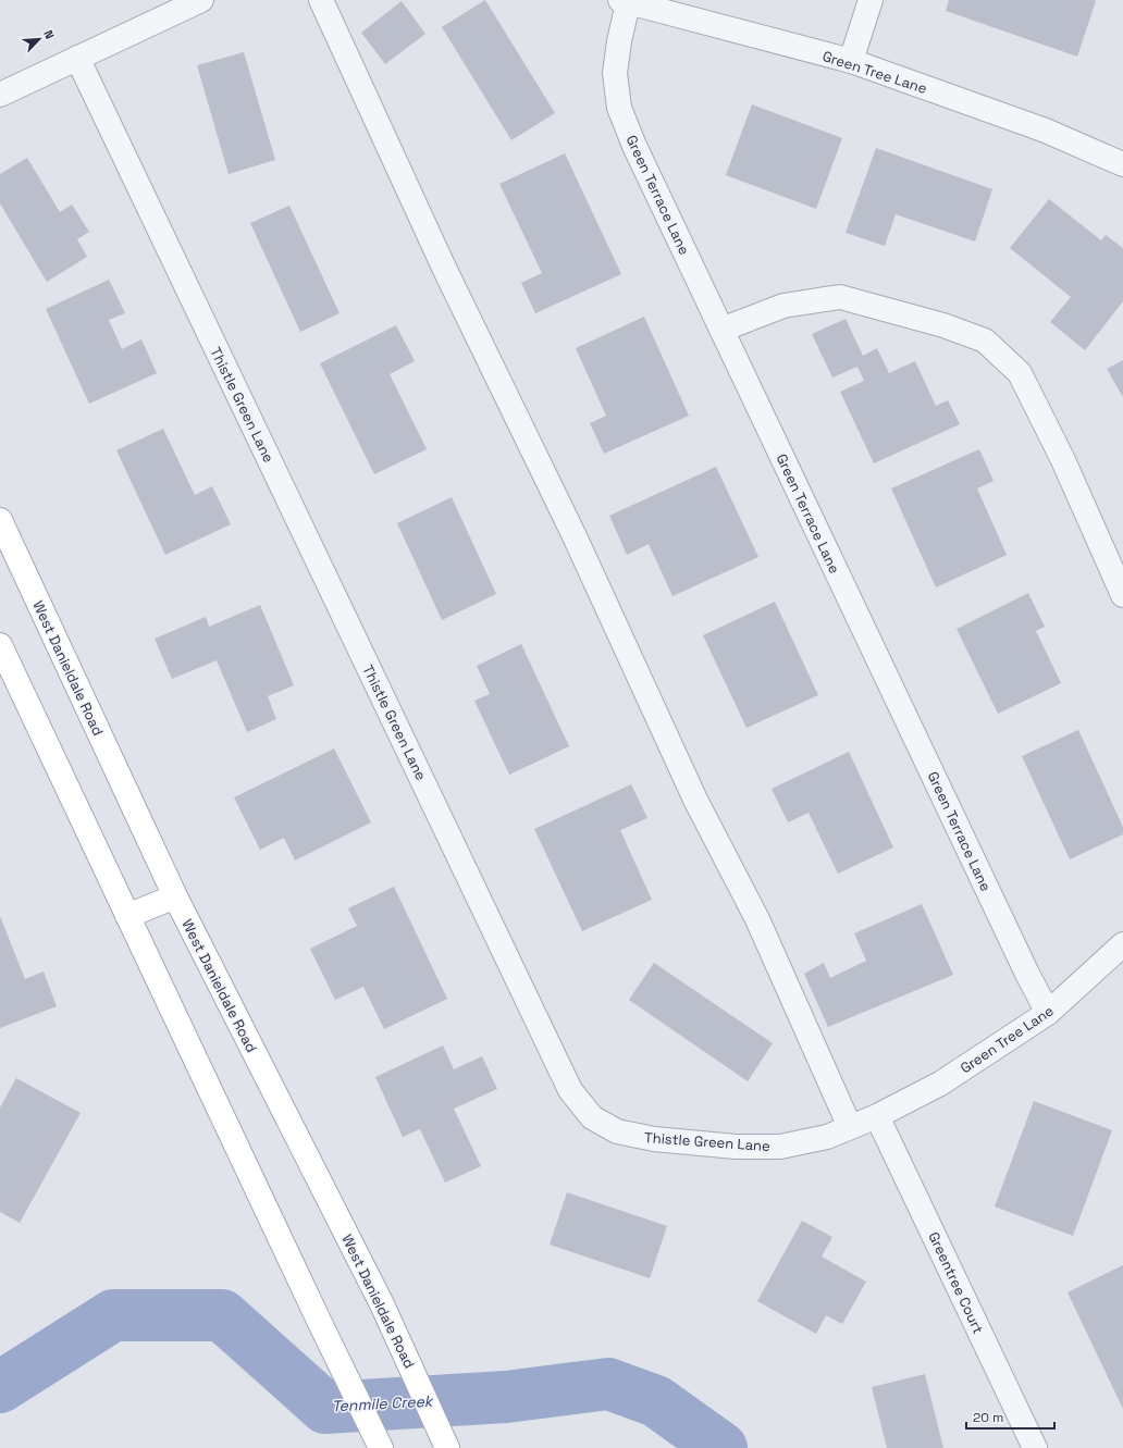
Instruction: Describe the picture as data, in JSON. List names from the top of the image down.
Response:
{
  "streets": {
    "main road": ["West Danieldale Road"],
    "street": [
      "Green Tree Lane",
      "Green Terrace Lane",
      "Thistle Green Lane",
      "Greentree Court"
    ]
  },
  "crossings": [
    ["Green Tree Lane", "Green Terrace Lane"],
    ["Green Tree Lane", "Thistle Green Lane"],
    ["Green Tree Lane", "Greentree Court"],
    ["Thistle Green Lane", "Greentree Court"]
  ],
  "water": ["Tenmile Creek"],
  "scale_bar": "20 m",
  "north": "top right"
}
